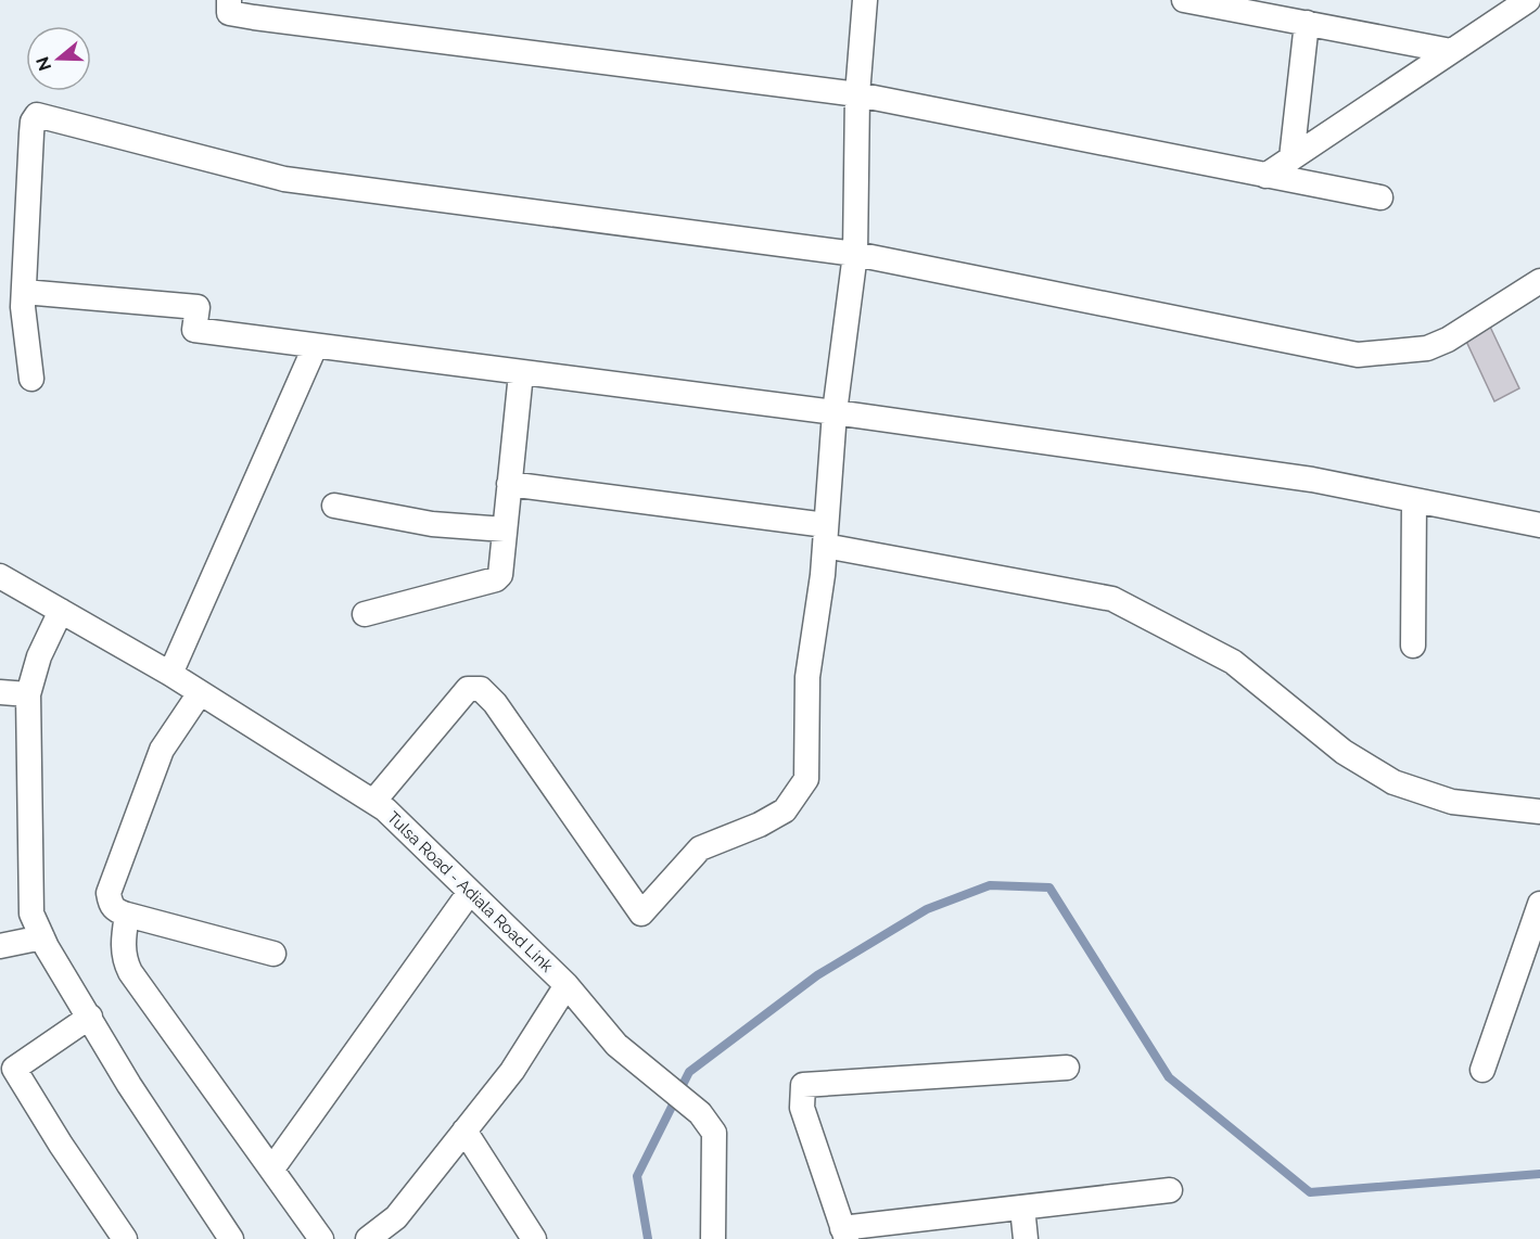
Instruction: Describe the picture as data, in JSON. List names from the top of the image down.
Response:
{
  "streets": {
    "street": ["Tulsa Road - Adiala Road Link"]
  },
  "north": "left"
}
